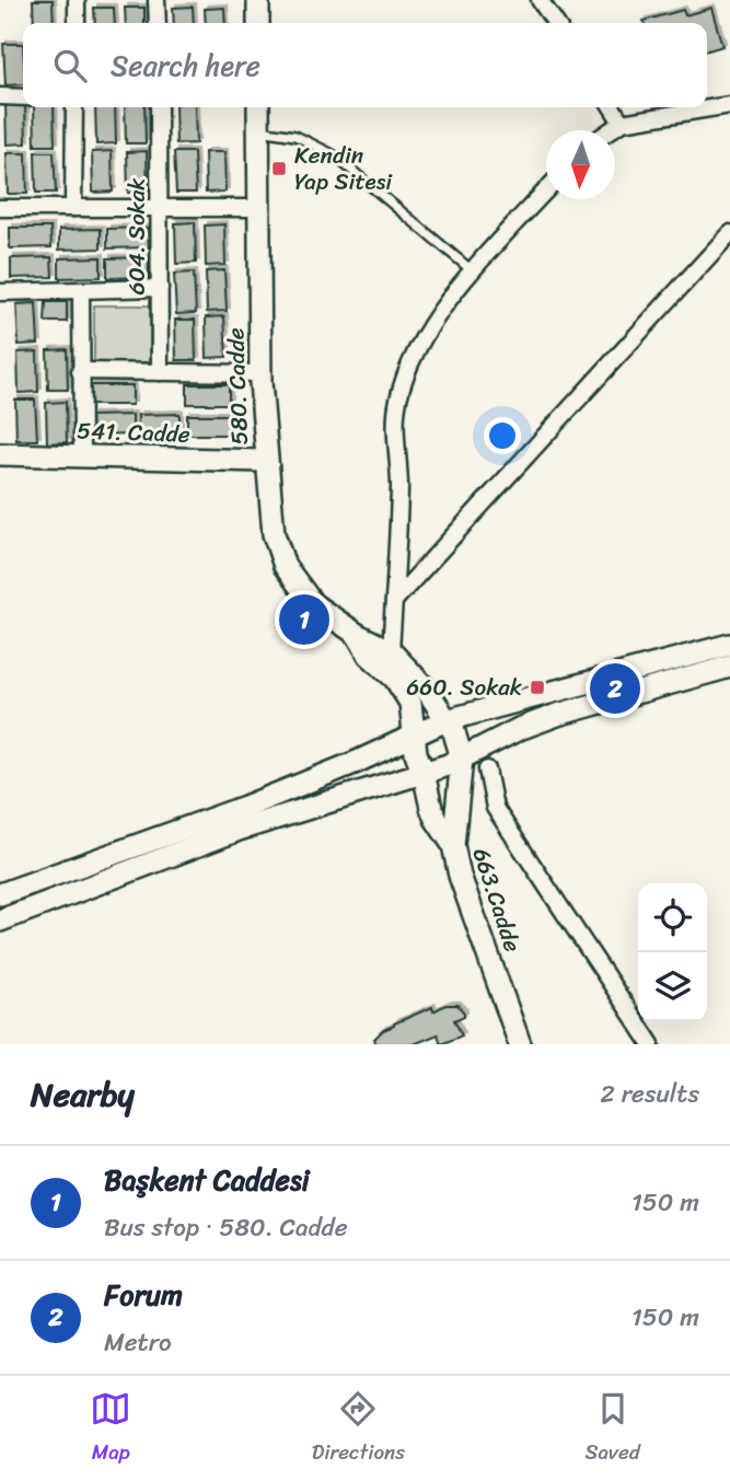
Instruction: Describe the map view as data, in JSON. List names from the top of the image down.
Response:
{
  "streets": {
    "main road": ["580. Cadde", "541. Cadde", "663.Cadde"],
    "street": ["604. Sokak"]
  },
  "crossings": [
    ["580. Cadde", "541. Cadde"],
    ["580. Cadde", "663.Cadde"]
  ],
  "places": {
    "transit": ["Kendin Yap Sitesi", "660. Sokak"]
  },
  "north": "bottom",
  "page": {
    "search": "Search here",
    "pins": ["1", "2"],
    "heading": ["Nearby", "2 results"],
    "list": [
      {
        "mark": "1",
        "name": "Başkent Caddesi",
        "note": "Bus stop · 580. Cadde",
        "value": "150 m"
      },
      {
        "mark": "2",
        "name": "Forum",
        "note": "Metro",
        "value": "150 m"
      }
    ],
    "nav": ["Map", "Directions", "Saved"]
  }
}
